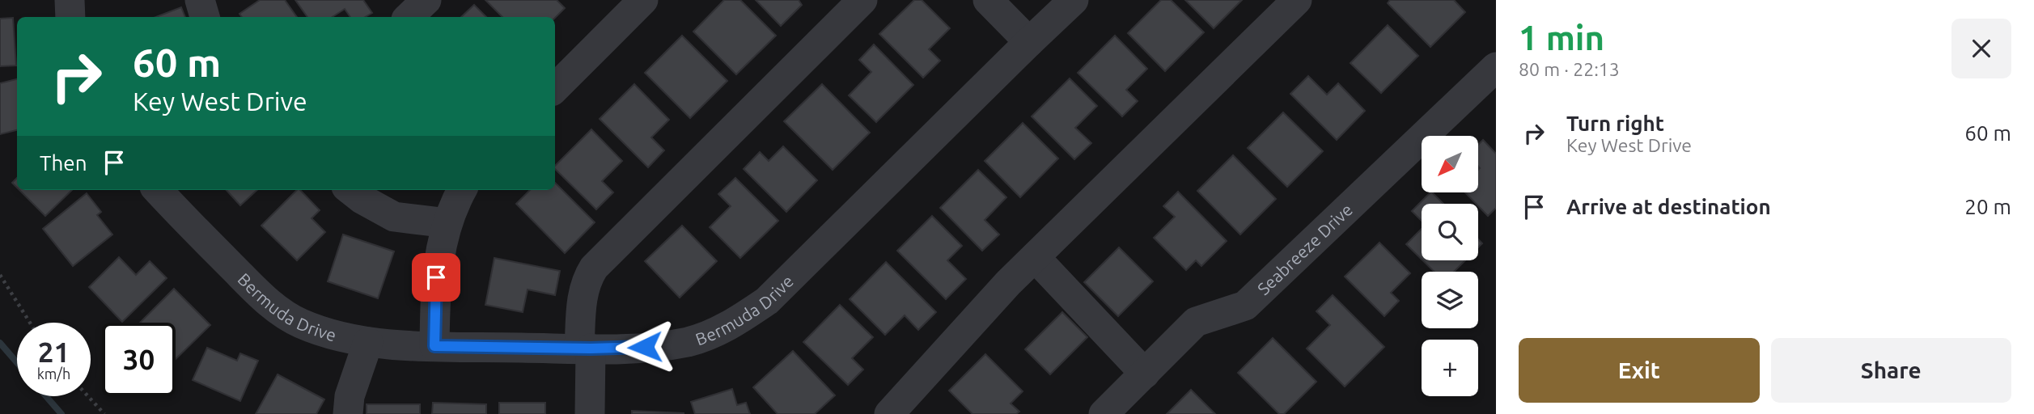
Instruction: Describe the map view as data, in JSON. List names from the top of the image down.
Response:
{
  "streets": {
    "street": ["Seabreeze Drive", "Bermuda Drive"]
  },
  "north": "bottom left",
  "page": {
    "heading": ["1 min", "80 m · 22:13"],
    "turn": ["60 m", "Key West Drive"],
    "list": [
      {
        "name": "Turn right",
        "note": "Key West Drive",
        "value": "60 m"
      },
      {
        "name": "Arrive at destination",
        "value": "20 m"
      }
    ],
    "map_buttons": "+",
    "then": "Then",
    "speed": "21 km/h",
    "limit": "30",
    "buttons": ["Exit", "Share"]
  }
}
